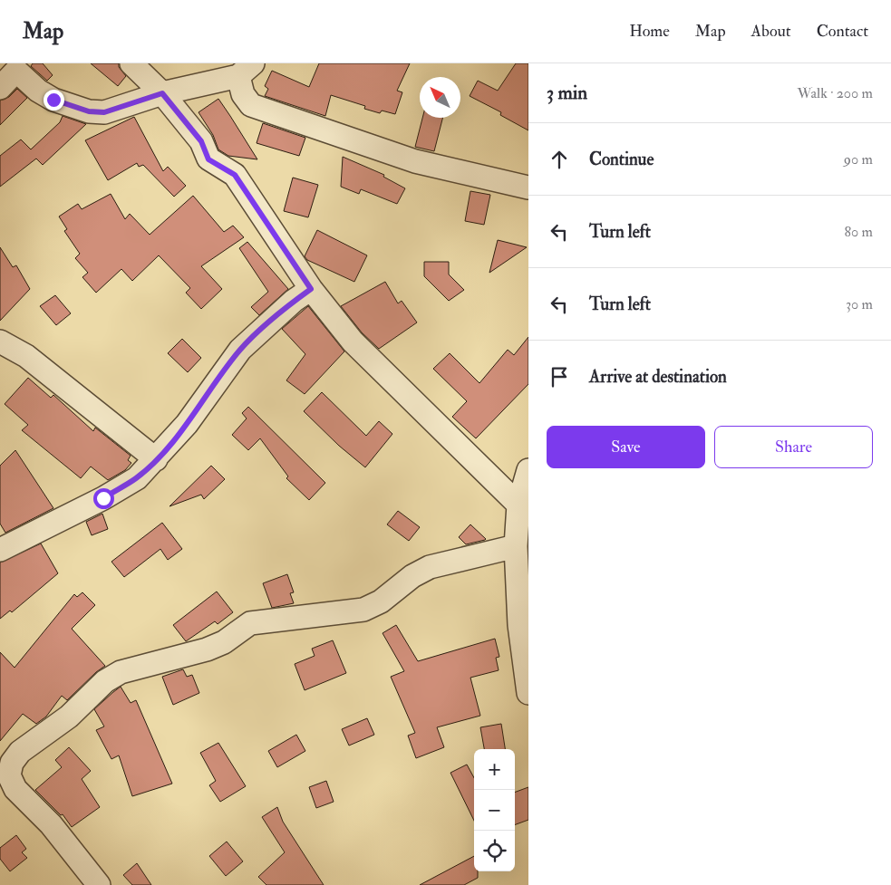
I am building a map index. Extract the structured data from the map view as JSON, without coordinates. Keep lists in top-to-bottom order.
{
  "north": "top left",
  "page": {
    "header": "Map",
    "nav": [
      "Home",
      "Map",
      "About",
      "Contact"
    ],
    "heading": ["3 min", "Walk · 200 m"],
    "list": [
      ["Continue", "90 m"],
      ["Turn left", "80 m"],
      ["Turn left", "30 m"],
      "Arrive at destination"
    ],
    "buttons": ["Save", "Share"],
    "map_buttons": ["+", "−"]
  }
}
